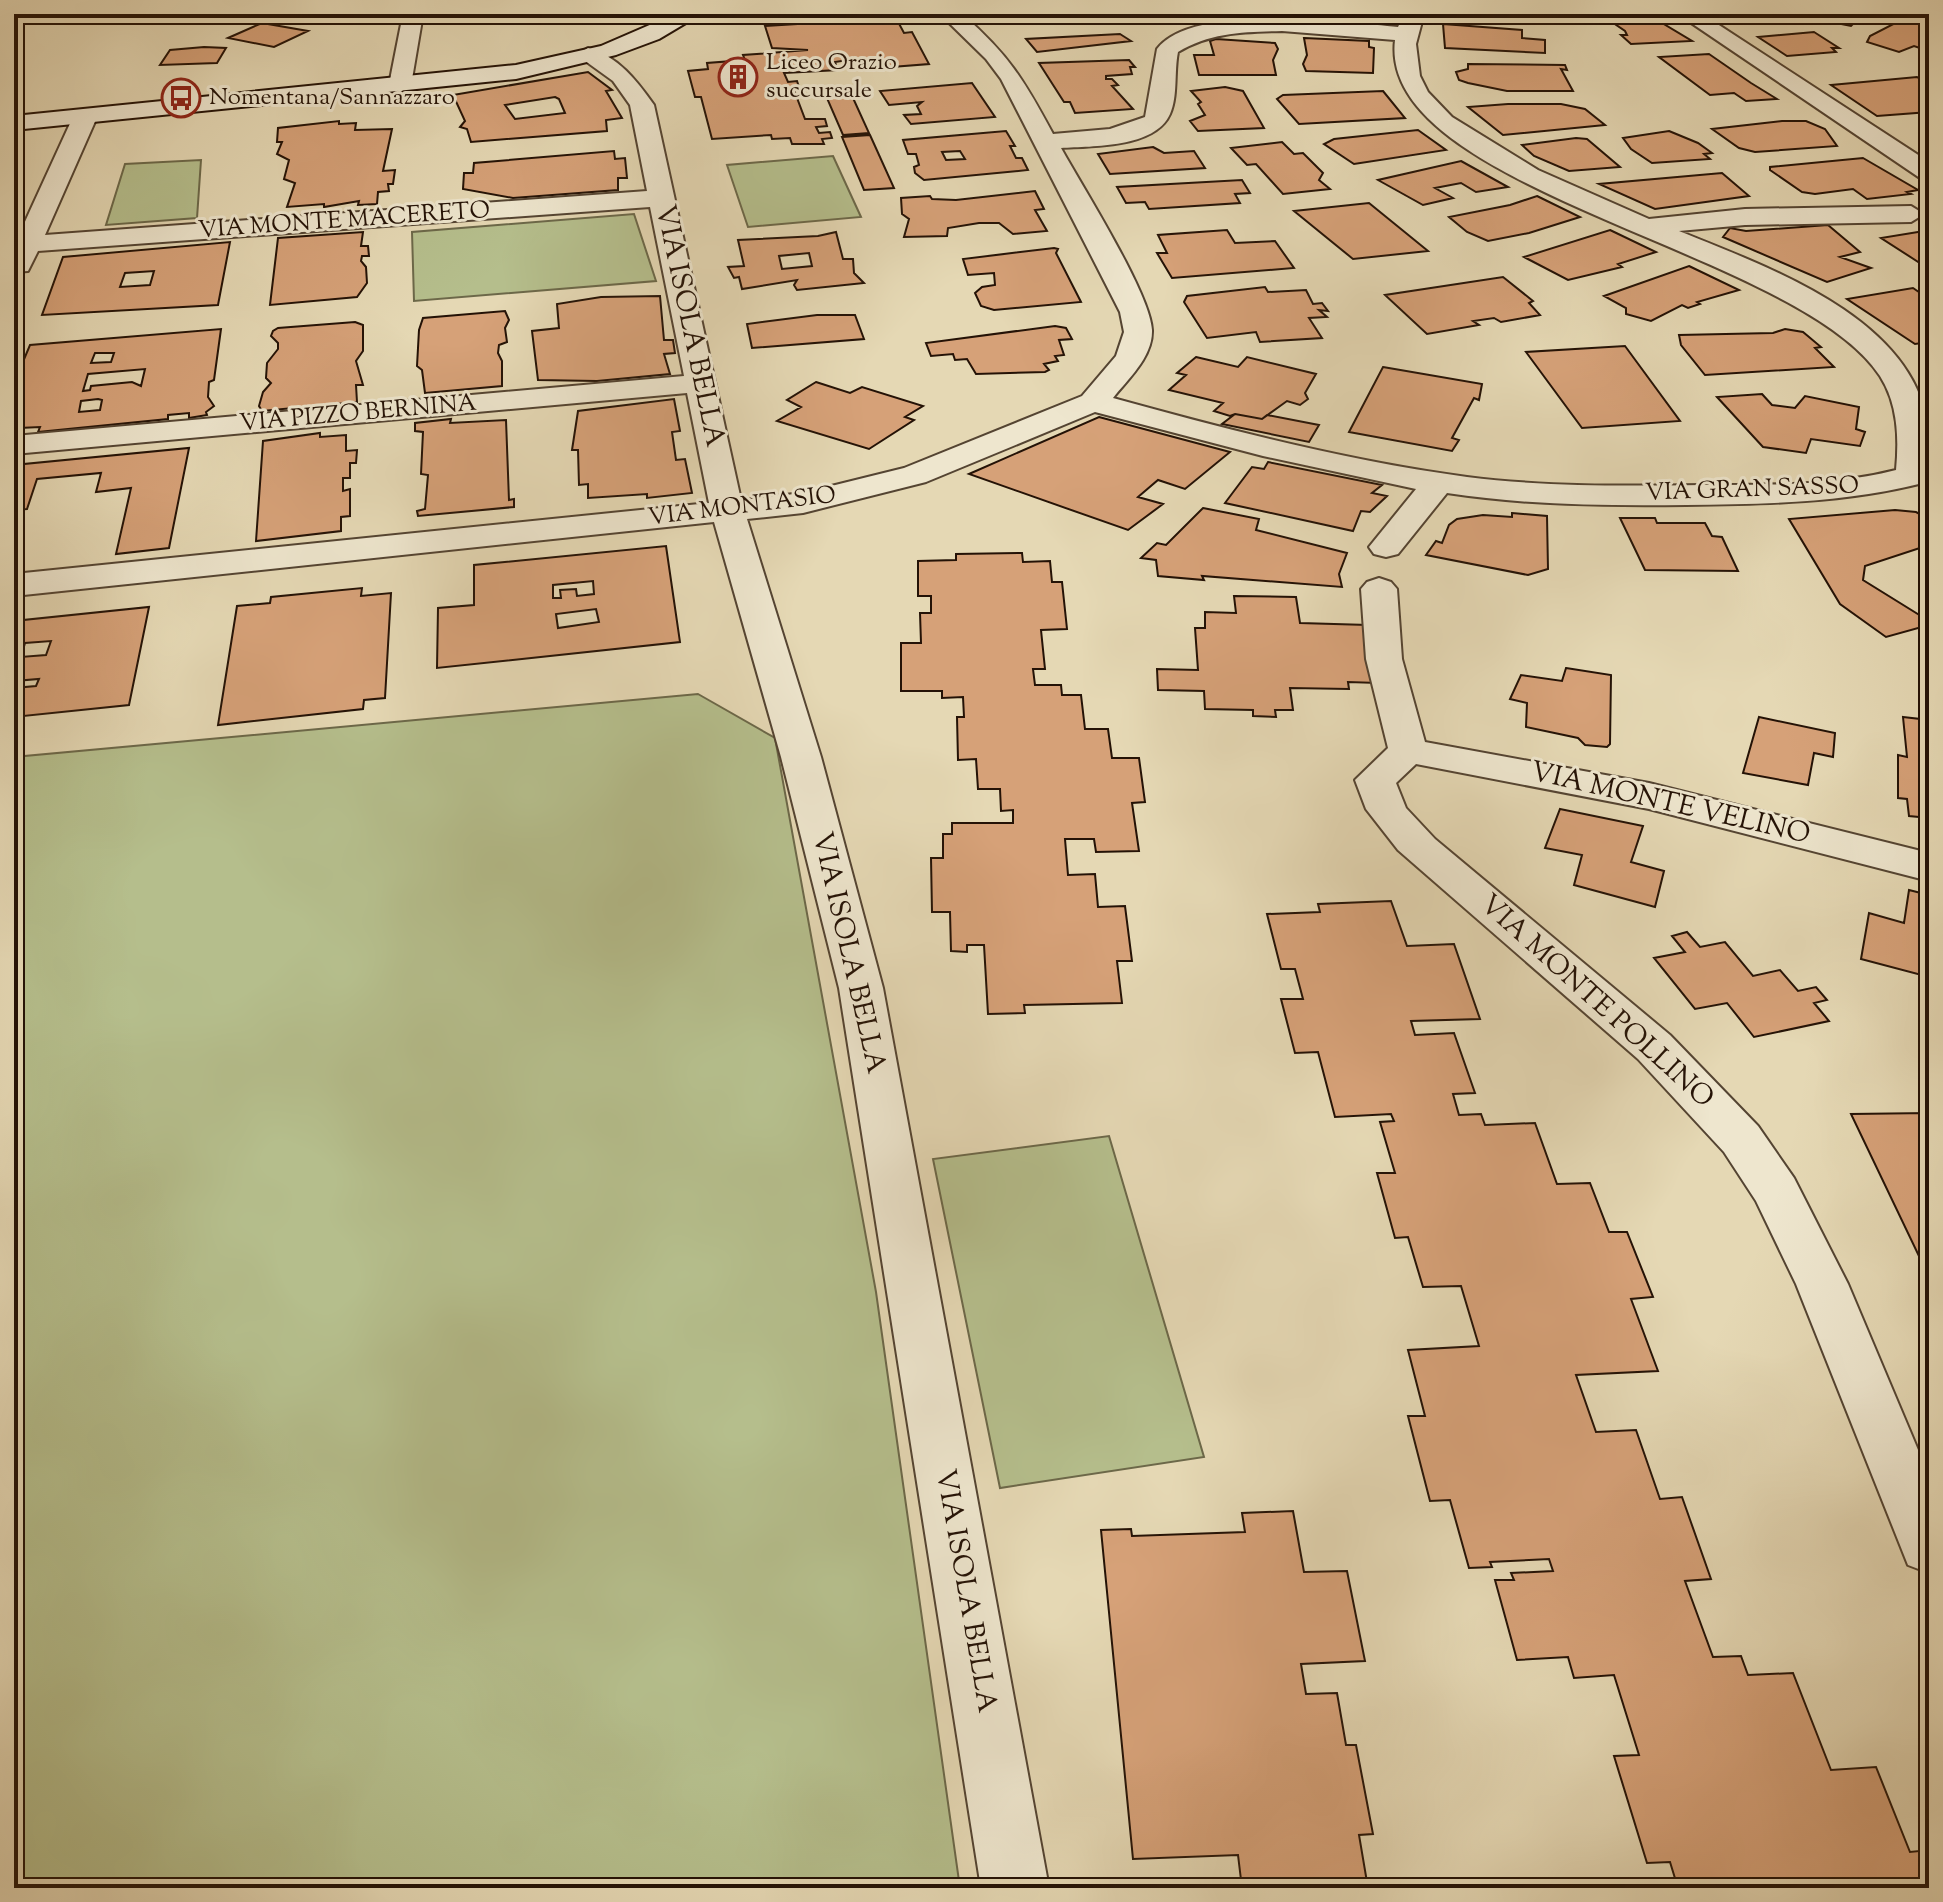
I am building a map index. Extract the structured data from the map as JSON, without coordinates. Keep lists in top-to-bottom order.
{
  "streets": {
    "street": [
      "VIA MONTE MACERETO",
      "VIA ISOLA BELLA",
      "VIA PIZZO BERNINA",
      "VIA GRAN SASSO",
      "VIA MONTASIO",
      "VIA MONTE VELINO",
      "VIA MONTE POLLINO"
    ]
  },
  "crossings": [
    ["VIA MONTE MACERETO", "VIA ISOLA BELLA"],
    ["VIA ISOLA BELLA", "VIA PIZZO BERNINA"],
    ["VIA ISOLA BELLA", "VIA MONTASIO"],
    ["VIA GRAN SASSO", "VIA MONTASIO"],
    ["VIA MONTE VELINO", "VIA MONTE POLLINO"]
  ],
  "places": {
    "building": ["Liceo Orazio succursale"],
    "bus stop": ["Nomentana/Sannazzaro"]
  }
}
